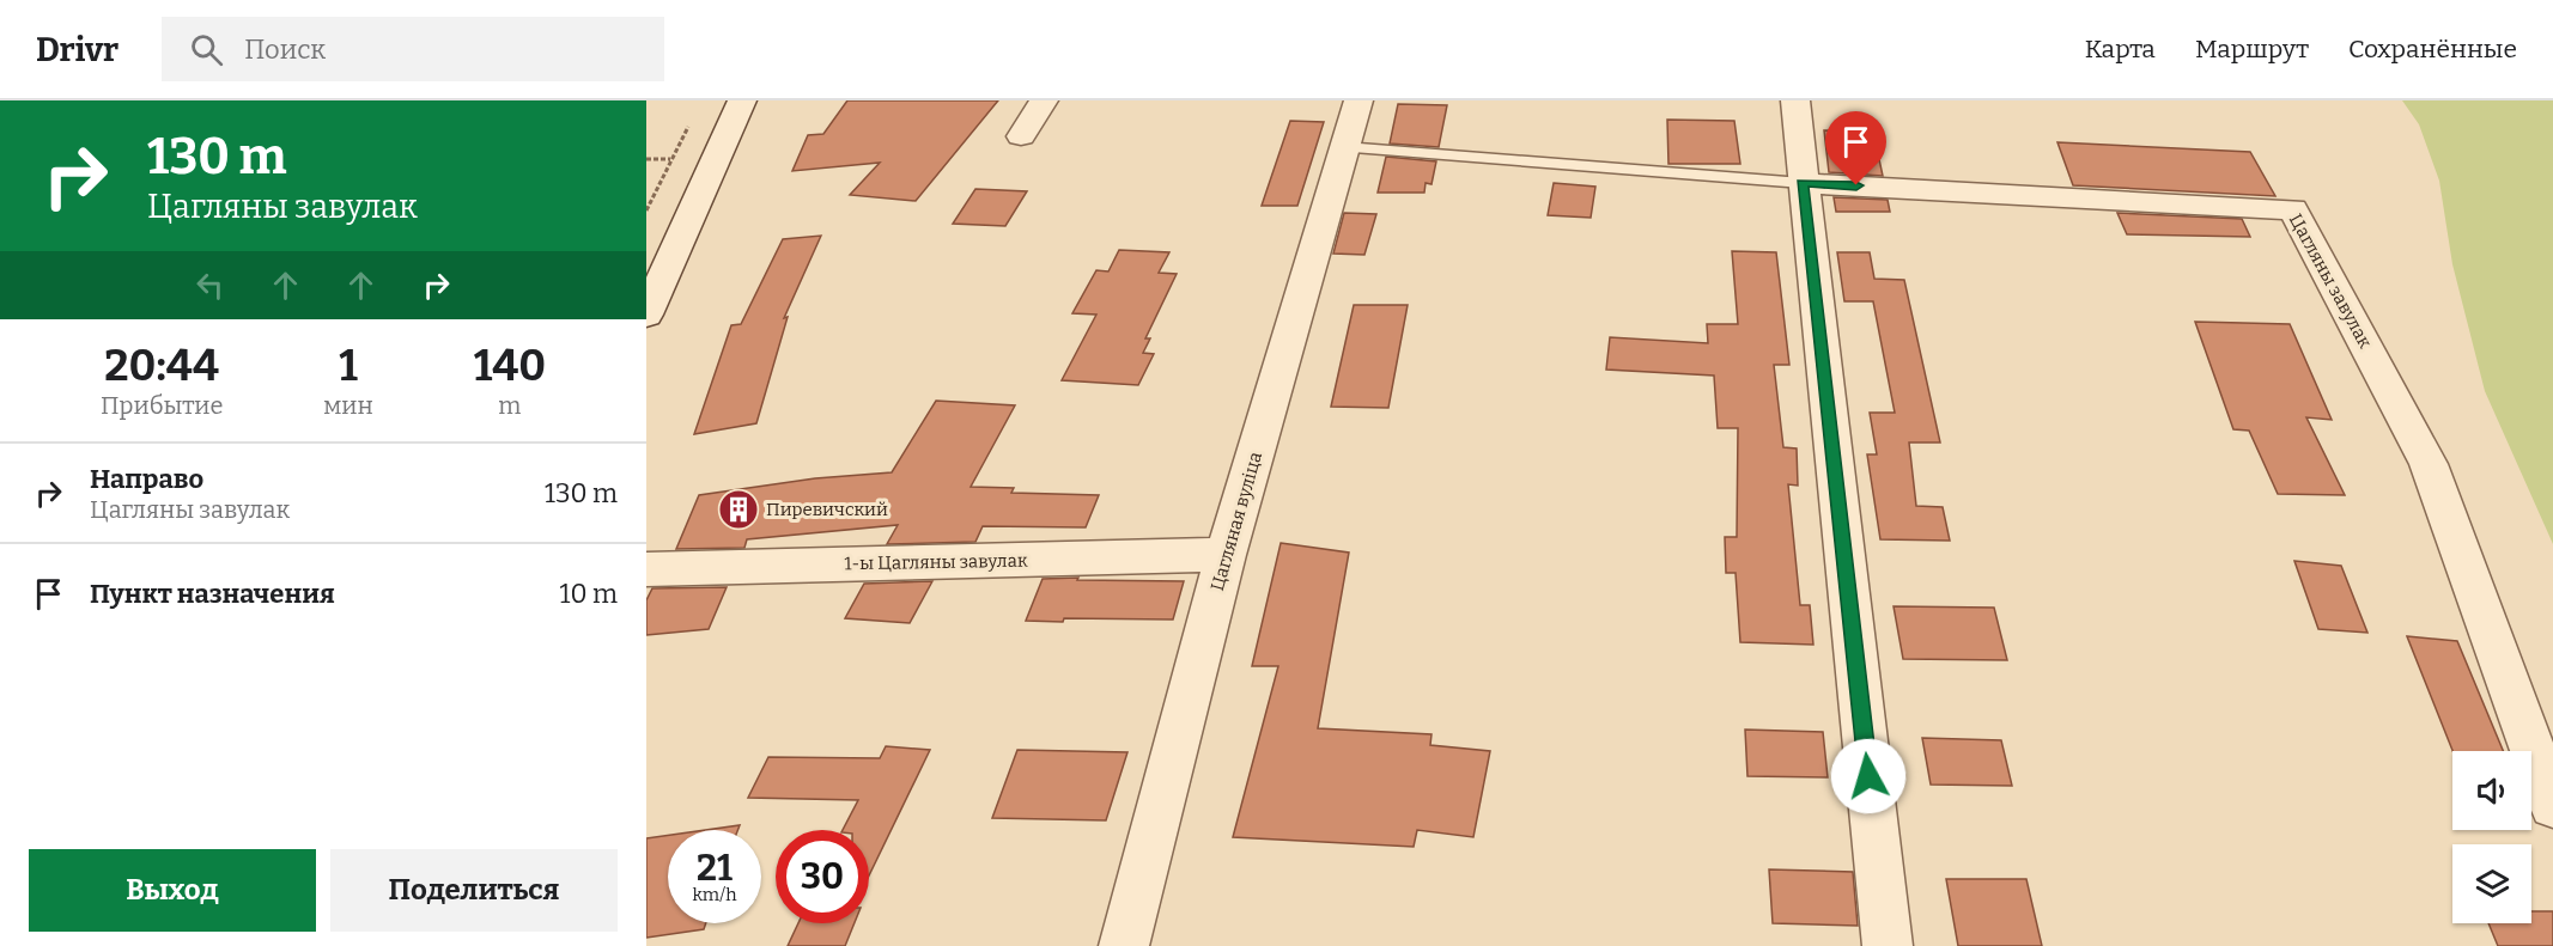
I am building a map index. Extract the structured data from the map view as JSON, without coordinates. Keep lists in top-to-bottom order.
{
  "streets": {
    "street": ["Цагляны завулак", "Цагляная вуліца", "1-ы Цагляны завулак"]
  },
  "crossings": [
    ["Цагляная вуліца", "1-ы Цагляны завулак"]
  ],
  "places": {
    "building": ["Пиревичский"]
  },
  "page": {
    "header": "Drivr",
    "search": "Поиск",
    "nav": ["Карта", "Маршрут", "Сохранённые"],
    "turn": ["130 m", "Цагляны завулак"],
    "eta": [
      "20:44",
      "Прибытие",
      "1",
      "мин",
      "140",
      "m"
    ],
    "list": [
      {
        "name": "Направо",
        "note": "Цагляны завулак",
        "value": "130 m"
      },
      {
        "name": "Пункт назначения",
        "value": "10 m"
      }
    ],
    "speed": "21 km/h",
    "limit": "30",
    "buttons": ["Выход", "Поделиться"]
  }
}
